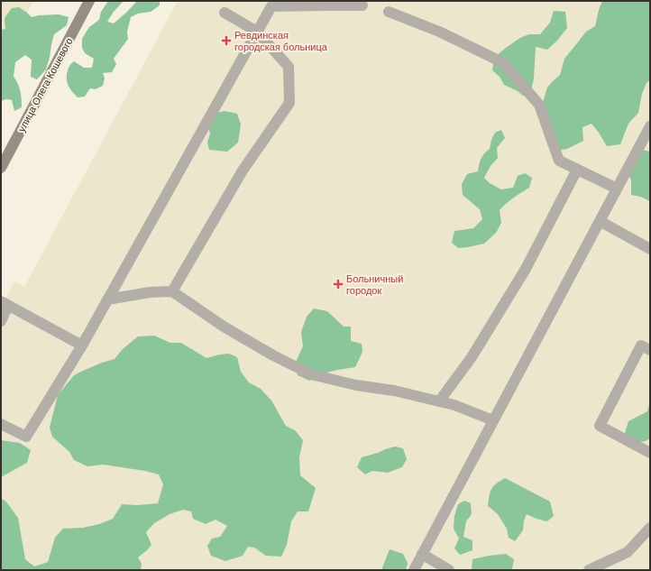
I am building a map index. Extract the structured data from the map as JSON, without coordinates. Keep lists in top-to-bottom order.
{
  "streets": {
    "street": ["улица Олега Кошевого"]
  },
  "places": {
    "health": ["Ревдинская городская больница", "Больничный городок"]
  }
}
